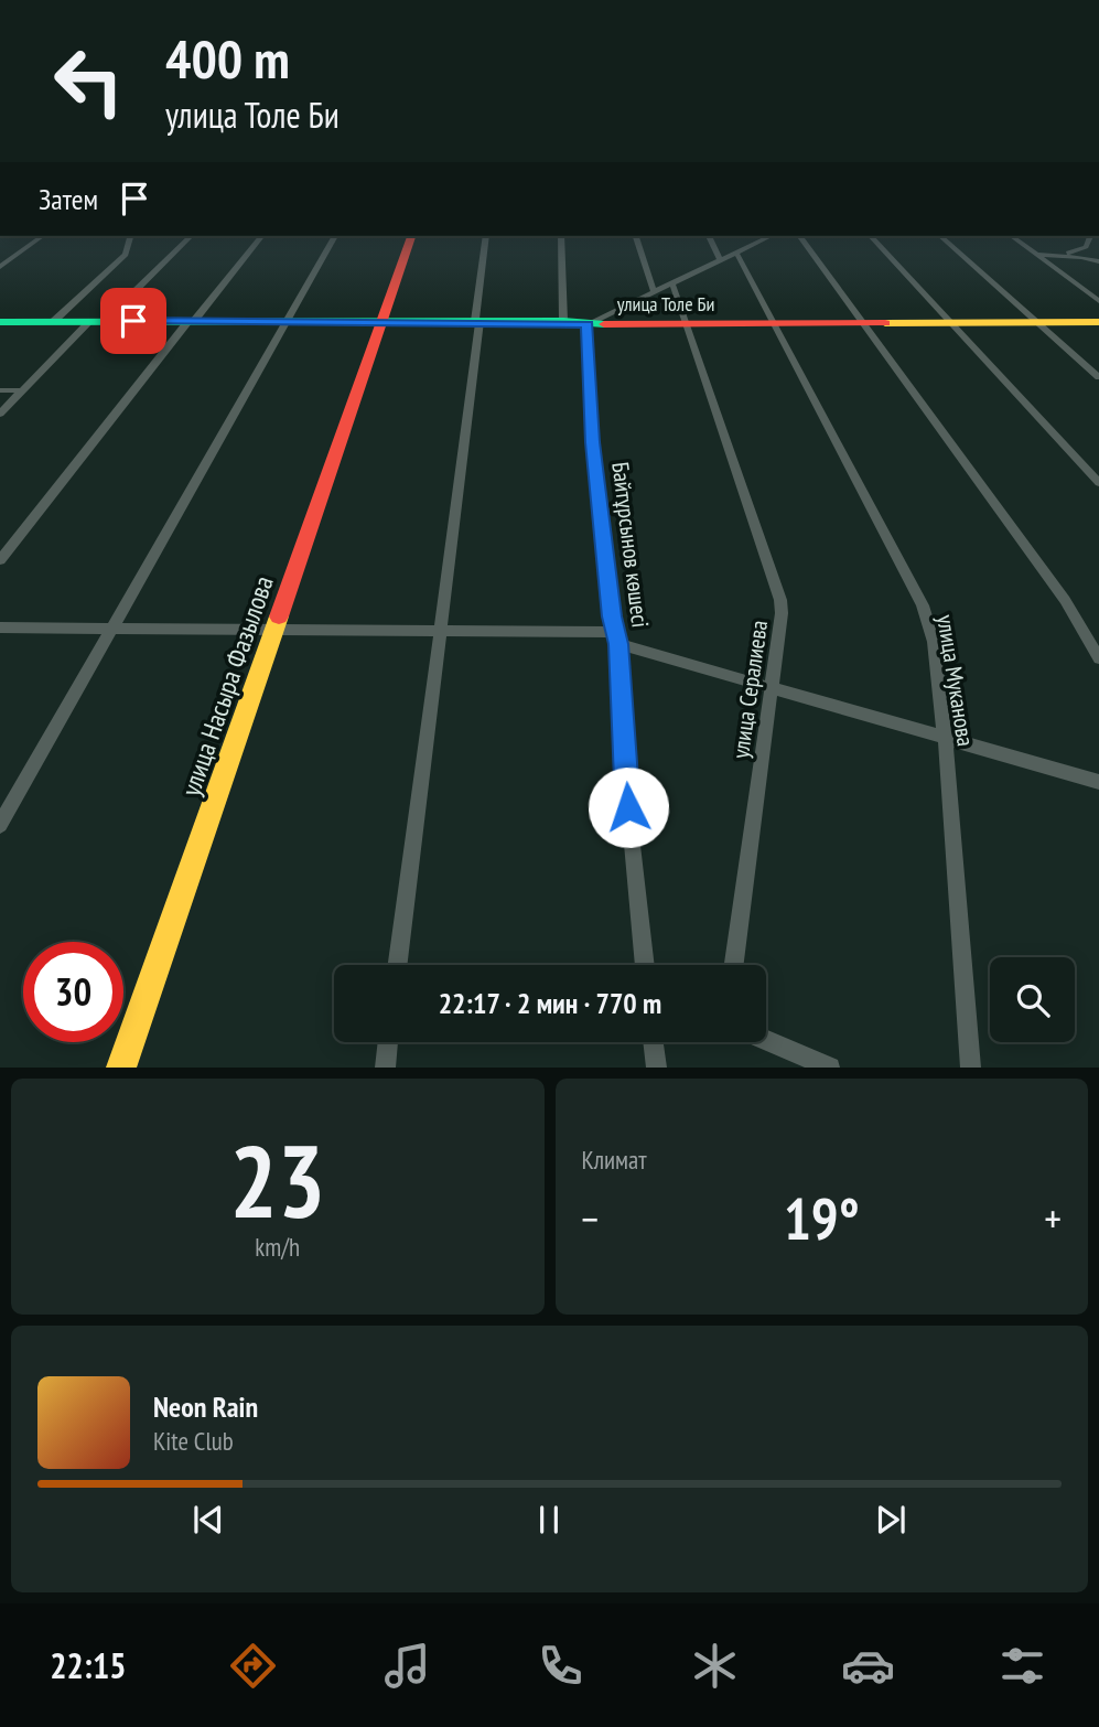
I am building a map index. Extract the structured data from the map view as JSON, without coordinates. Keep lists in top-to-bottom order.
{
  "streets": {
    "street": [
      "улица Толе Би",
      "Байтұрсынов көшесі",
      "улица Муканова",
      "улица Насыра Фазылова",
      "улица Сералиева"
    ]
  },
  "crossings": [
    ["улица Толе Би", "Байтұрсынов көшесі"],
    ["улица Толе Би", "улица Муканова"],
    ["улица Толе Би", "улица Насыра Фазылова"],
    ["улица Толе Би", "улица Сералиева"]
  ],
  "page": {
    "turn": ["400 m", "улица Толе Би"],
    "then": "Затем",
    "limit": "30",
    "trip": "22:17 · 2 мин · 770 m",
    "tile": [
      ["23", "km/h"],
      "Климат"
    ],
    "heat": ["−", "19°", "+"],
    "song": ["Neon Rain", "Kite Club"],
    "tabs": "22:15"
  }
}
